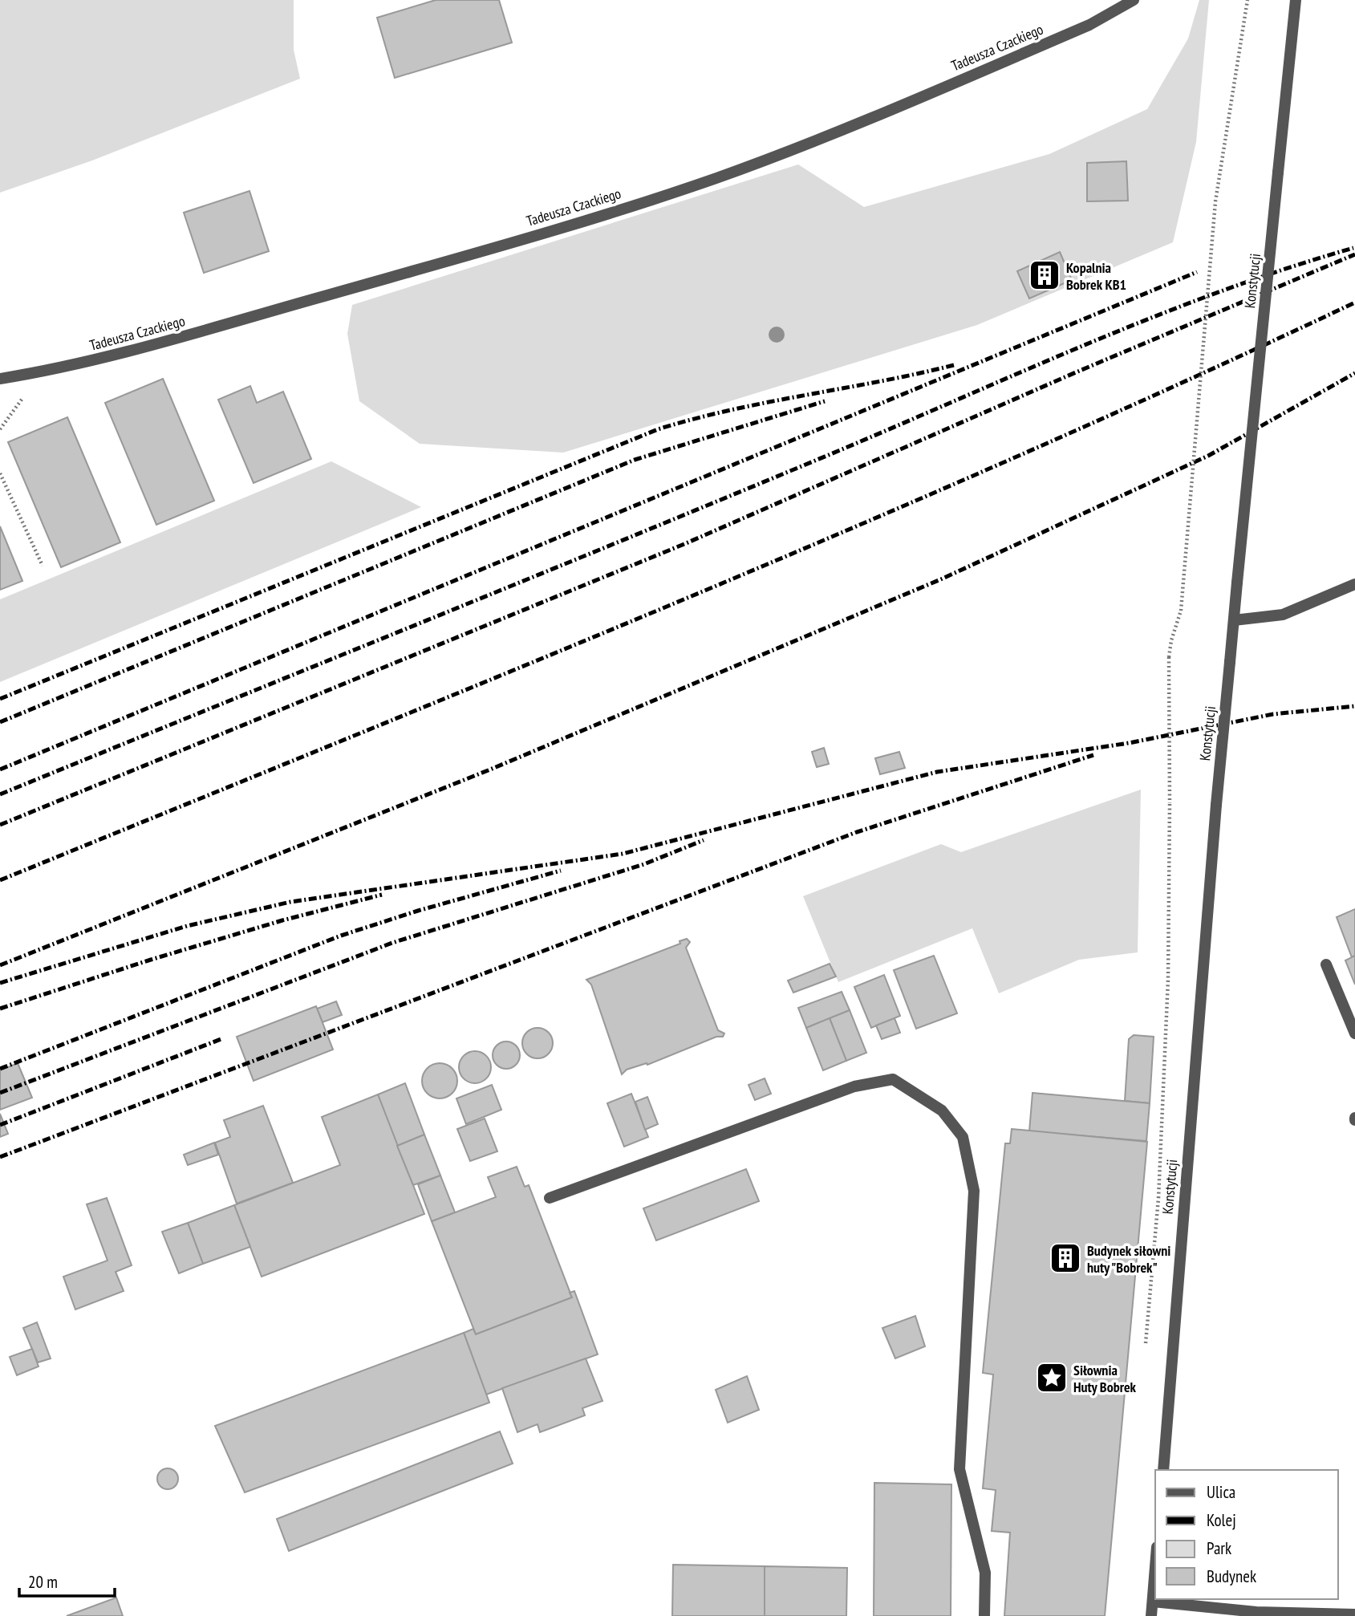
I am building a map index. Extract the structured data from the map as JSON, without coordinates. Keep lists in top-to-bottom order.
{
  "streets": {
    "street": ["Tadeusza Czackiego", "Konstytucji"]
  },
  "places": {
    "building": ["Kopalnia Bobrek KB1", "Budynek siłowni huty \"Bobrek\""],
    "place": ["Siłownia Huty Bobrek"]
  },
  "legend": [
    "Ulica",
    "Kolej",
    "Park",
    "Budynek"
  ],
  "scale_bar": "20 m"
}
